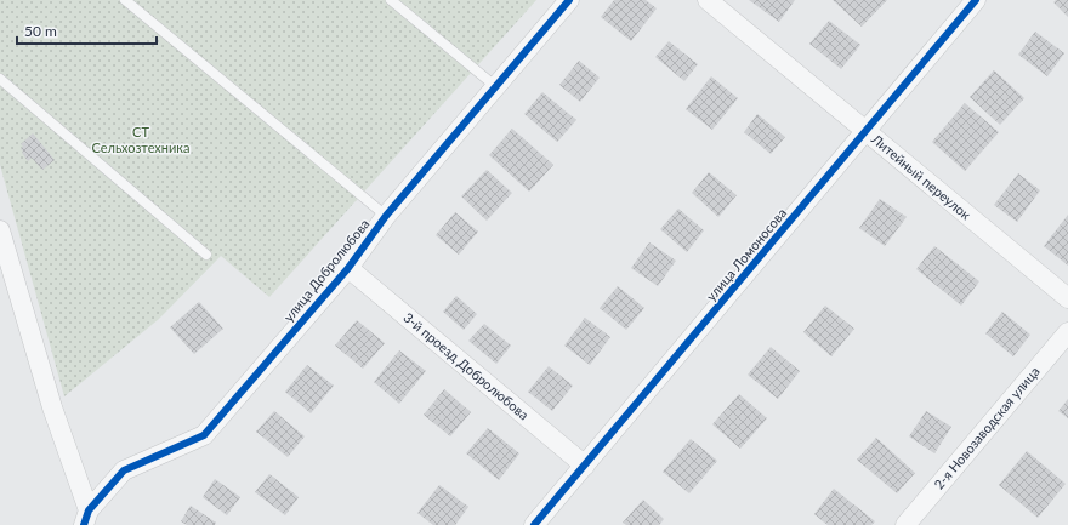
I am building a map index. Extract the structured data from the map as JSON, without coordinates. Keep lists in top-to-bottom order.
{
  "streets": {
    "street": [
      "Литейный переулок",
      "улица Ломоносова",
      "улица Добролюбова",
      "3-й проезд Добролюбова",
      "2-я Новозаводская улица"
    ]
  },
  "crossings": [
    ["Литейный переулок", "улица Ломоносова"],
    ["улица Ломоносова", "3-й проезд Добролюбова"],
    ["улица Добролюбова", "3-й проезд Добролюбова"]
  ],
  "parks": ["СТ Сельхозтехника"],
  "scale_bar": "50 m"
}
